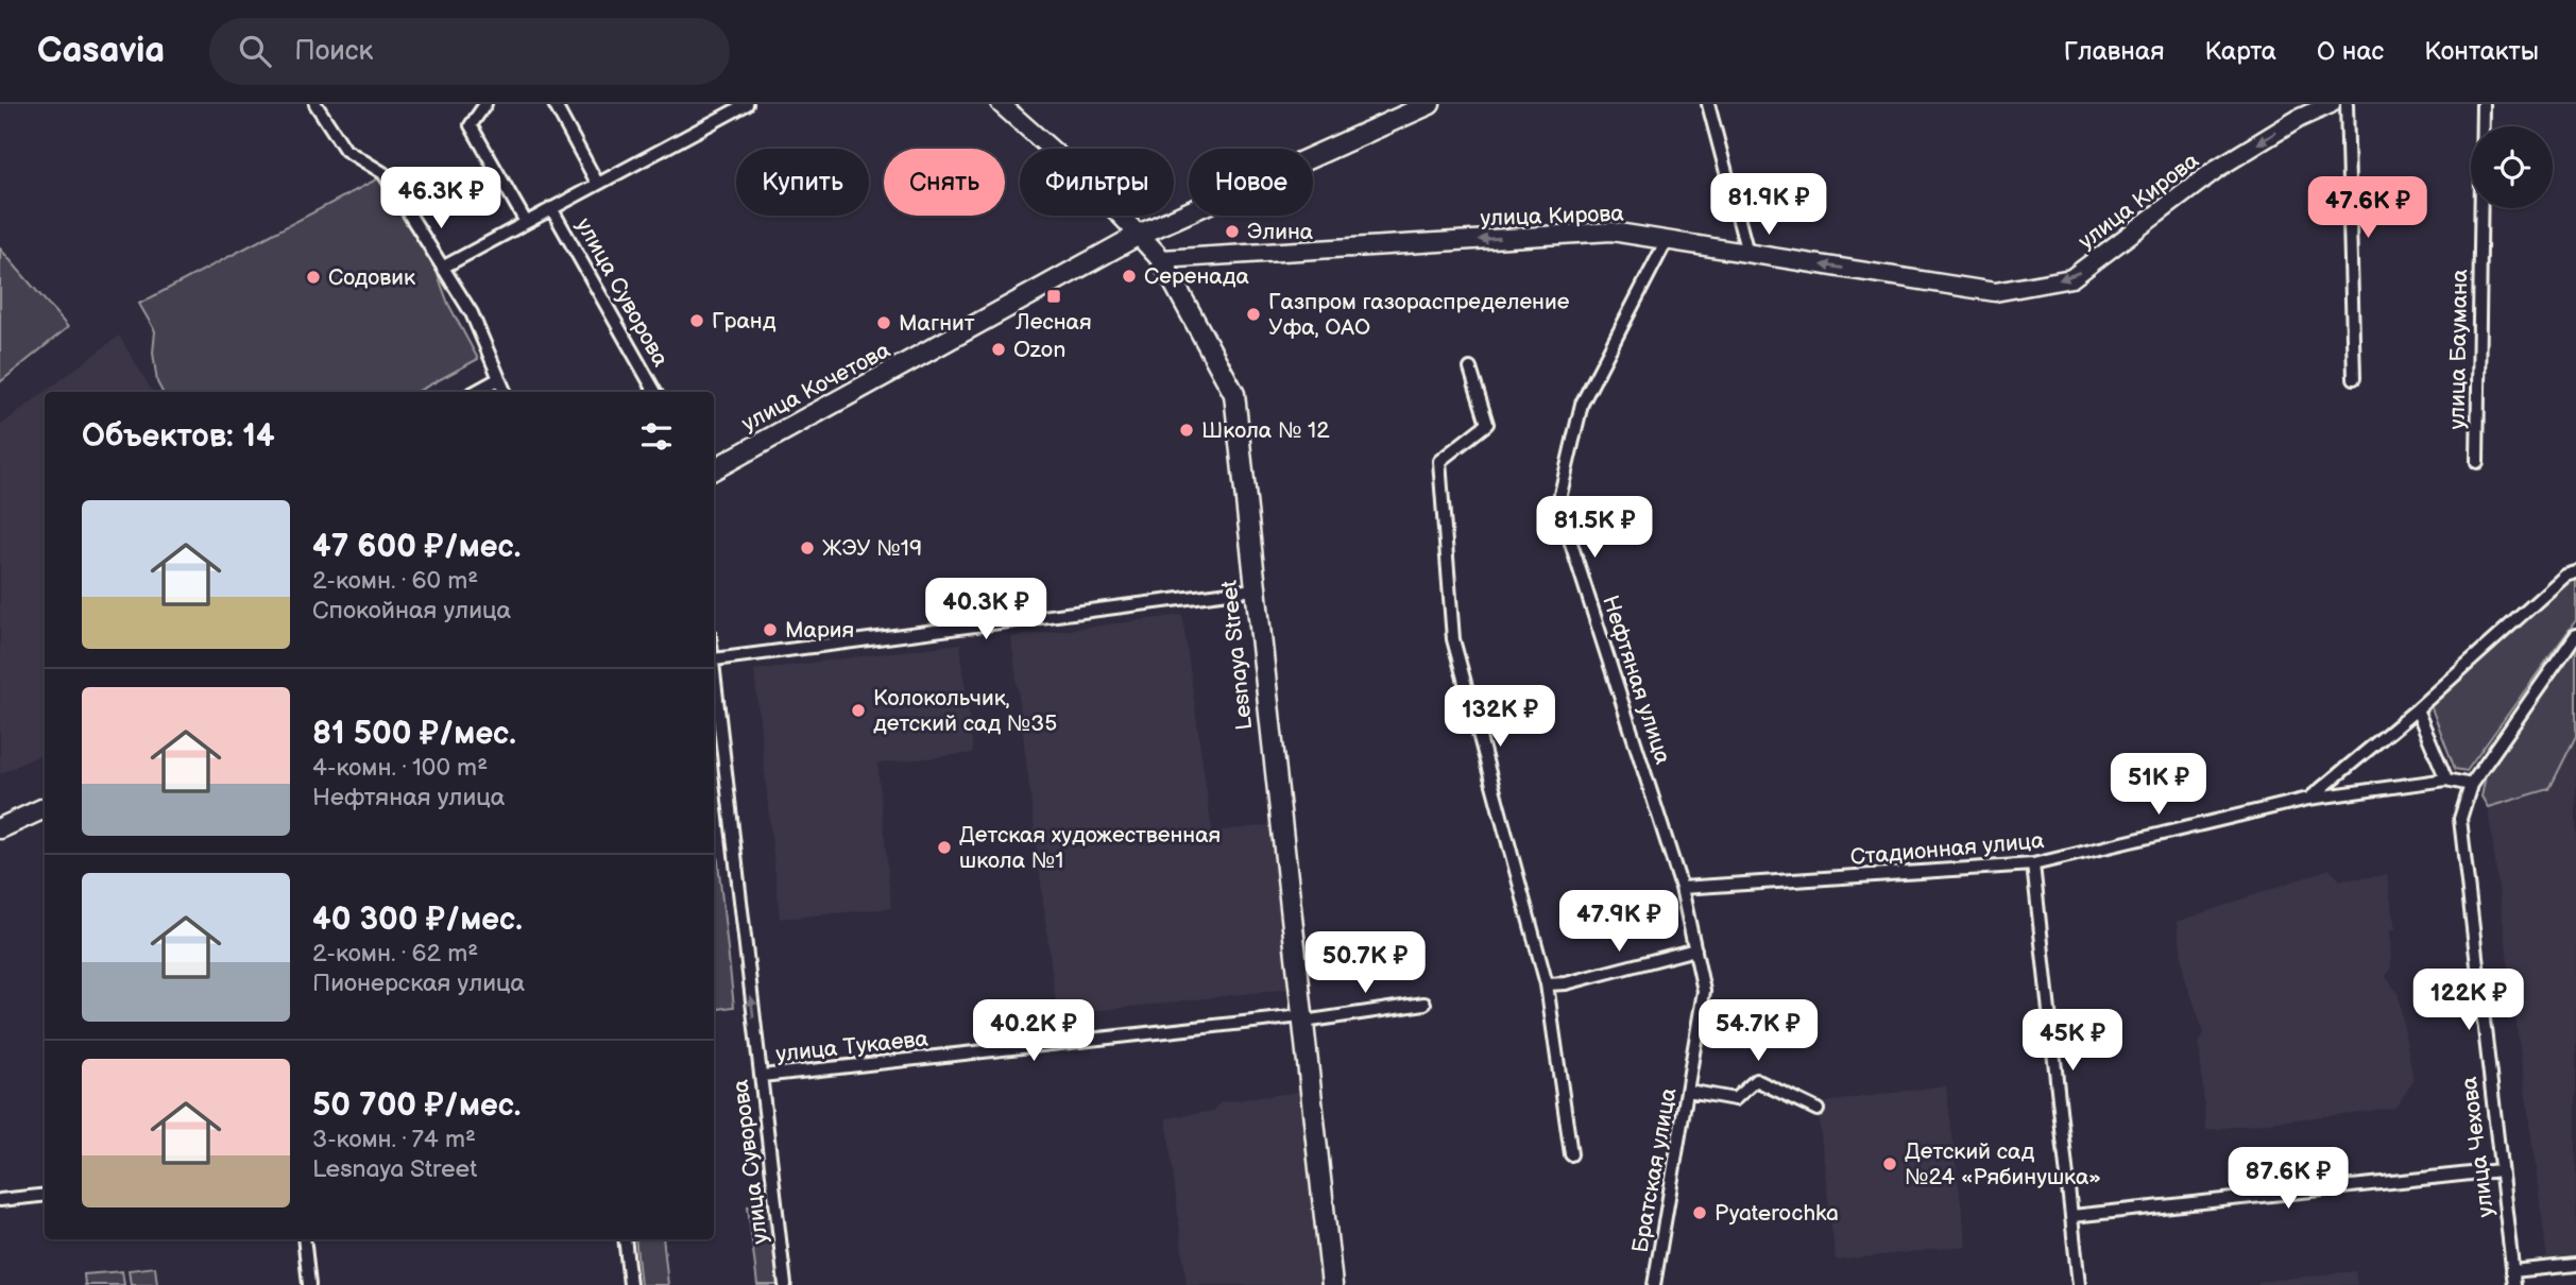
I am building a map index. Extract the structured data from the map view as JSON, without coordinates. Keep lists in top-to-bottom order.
{
  "streets": {
    "main road": ["улица Кочетова", "Lesnaya Street"],
    "street": [
      "улица Кирова",
      "улица Суворова",
      "улица Баумана",
      "Нефтяная улица",
      "Стадионная улица",
      "улица Тукаева",
      "улица Чехова",
      "Братская улица"
    ]
  },
  "crossings": [
    ["улица Кирова", "Lesnaya Street"],
    ["улица Кирова", "Нефтяная улица"],
    ["улица Суворова", "улица Тукаева"],
    ["улица Кочетова", "Lesnaya Street"],
    ["Lesnaya Street", "улица Тукаева"],
    ["Нефтяная улица", "Стадионная улица"],
    ["Нефтяная улица", "Братская улица"],
    ["Стадионная улица", "улица Чехова"],
    ["Стадионная улица", "Братская улица"]
  ],
  "one_way": ["улица Кирова", "улица Суворова"],
  "places": {
    "other": [
      "Элина",
      "Серенада",
      "Содовик",
      "Газпром газораспределение Уфа, ОАО",
      "Гранд",
      "Магнит",
      "Ozon",
      "Школа № 12",
      "ЖЭУ №19",
      "Мария",
      "Колокольчик, детский сад №35",
      "Детская художественная школа №1",
      "Детский сад №24 «Рябинушка»",
      "Pyaterochka"
    ],
    "transit": ["Лесная"]
  },
  "page": {
    "header": "Casavia",
    "search": "Поиск",
    "nav": [
      "Главная",
      "Карта",
      "О нас",
      "Контакты"
    ],
    "chip": [
      "Купить",
      "Снять",
      "Фильтры",
      "Новое"
    ],
    "price": [
      "46.3K ₽",
      "81.9K ₽",
      "47.6K ₽",
      "81.5K ₽",
      "40.3K ₽",
      "132K ₽",
      "51K ₽",
      "47.9K ₽",
      "50.7K ₽",
      "122K ₽",
      "40.2K ₽",
      "54.7K ₽",
      "45K ₽",
      "87.6K ₽"
    ],
    "heading": "Объектов: 14",
    "list": [
      {
        "name": "47 600 ₽/мес.",
        "note": "2-комн. · 60 m² · Спокойная улица"
      },
      {
        "name": "81 500 ₽/мес.",
        "note": "4-комн. · 100 m² · Нефтяная улица"
      },
      {
        "name": "40 300 ₽/мес.",
        "note": "2-комн. · 62 m² · Пионерская улица"
      },
      {
        "name": "50 700 ₽/мес.",
        "note": "3-комн. · 74 m² · Lesnaya Street"
      }
    ]
  }
}
